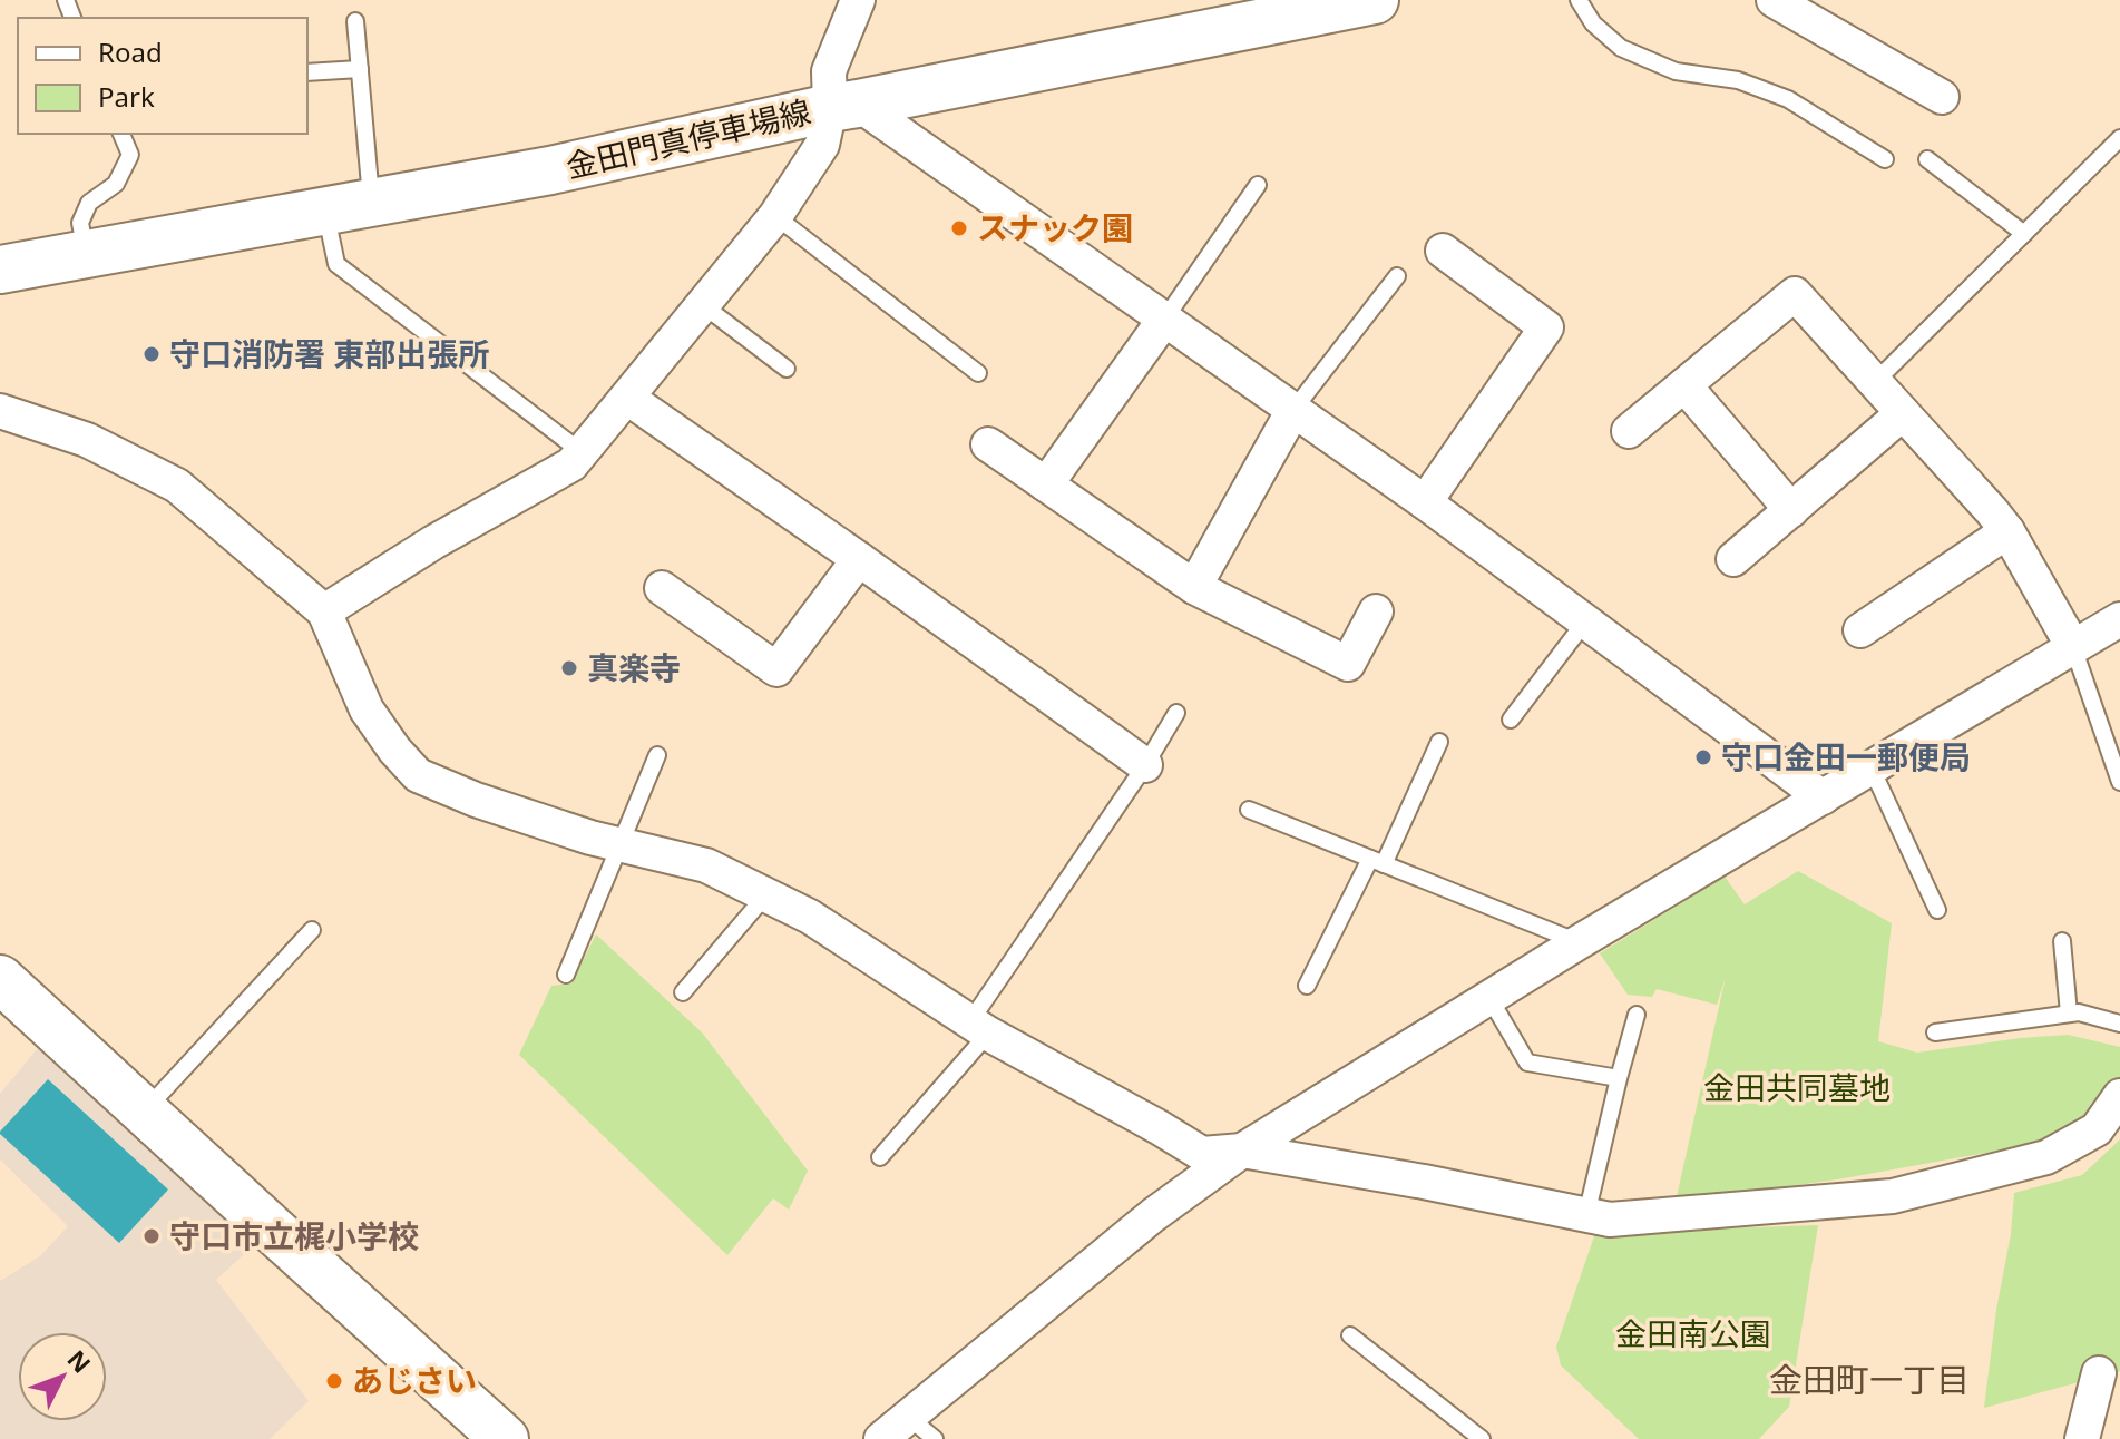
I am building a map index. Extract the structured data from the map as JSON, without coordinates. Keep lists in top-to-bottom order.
{
  "streets": {
    "main road": ["金田門真停車場線"]
  },
  "districts": ["金田町一丁目"],
  "parks": ["金田共同墓地", "金田南公園"],
  "places": [
    "スナック園",
    "守口消防署 東部出張所",
    "真楽寺",
    "守口金田一郵便局",
    "守口市立梶小学校",
    "あじさい"
  ],
  "legend": ["Road", "Park"],
  "north": "top right"
}
